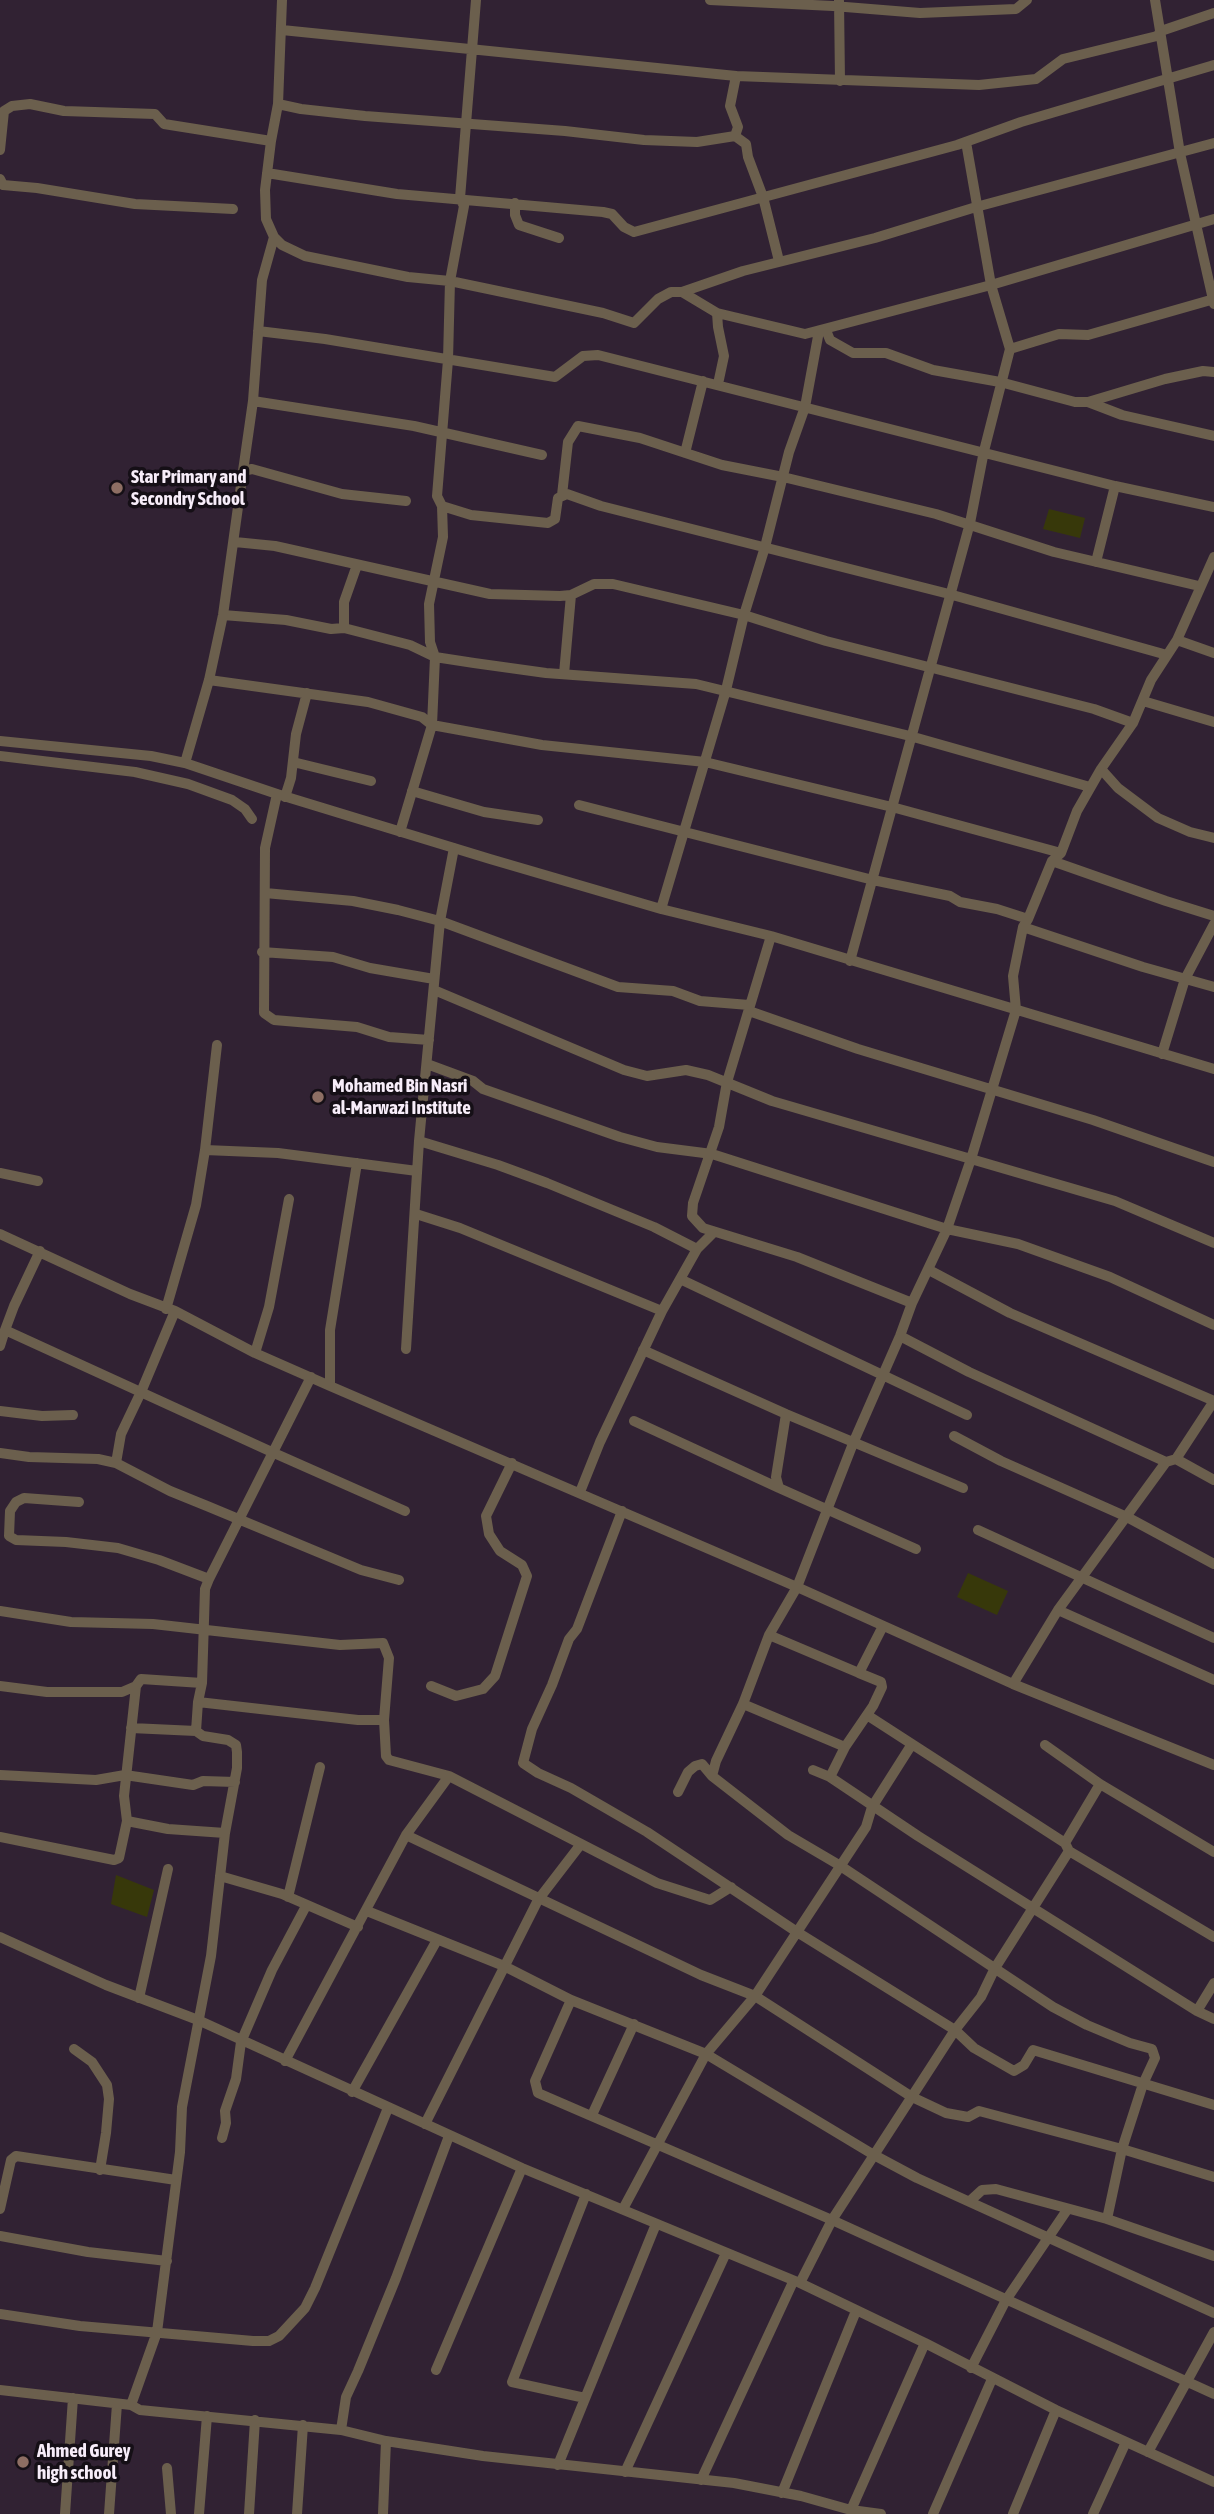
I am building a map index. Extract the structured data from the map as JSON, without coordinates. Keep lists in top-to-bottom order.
{
  "places": ["Star Primary and Secondry School", "Mohamed Bin Nasri al-Marwazi Institute", "Ahmed Gurey high school"]
}
